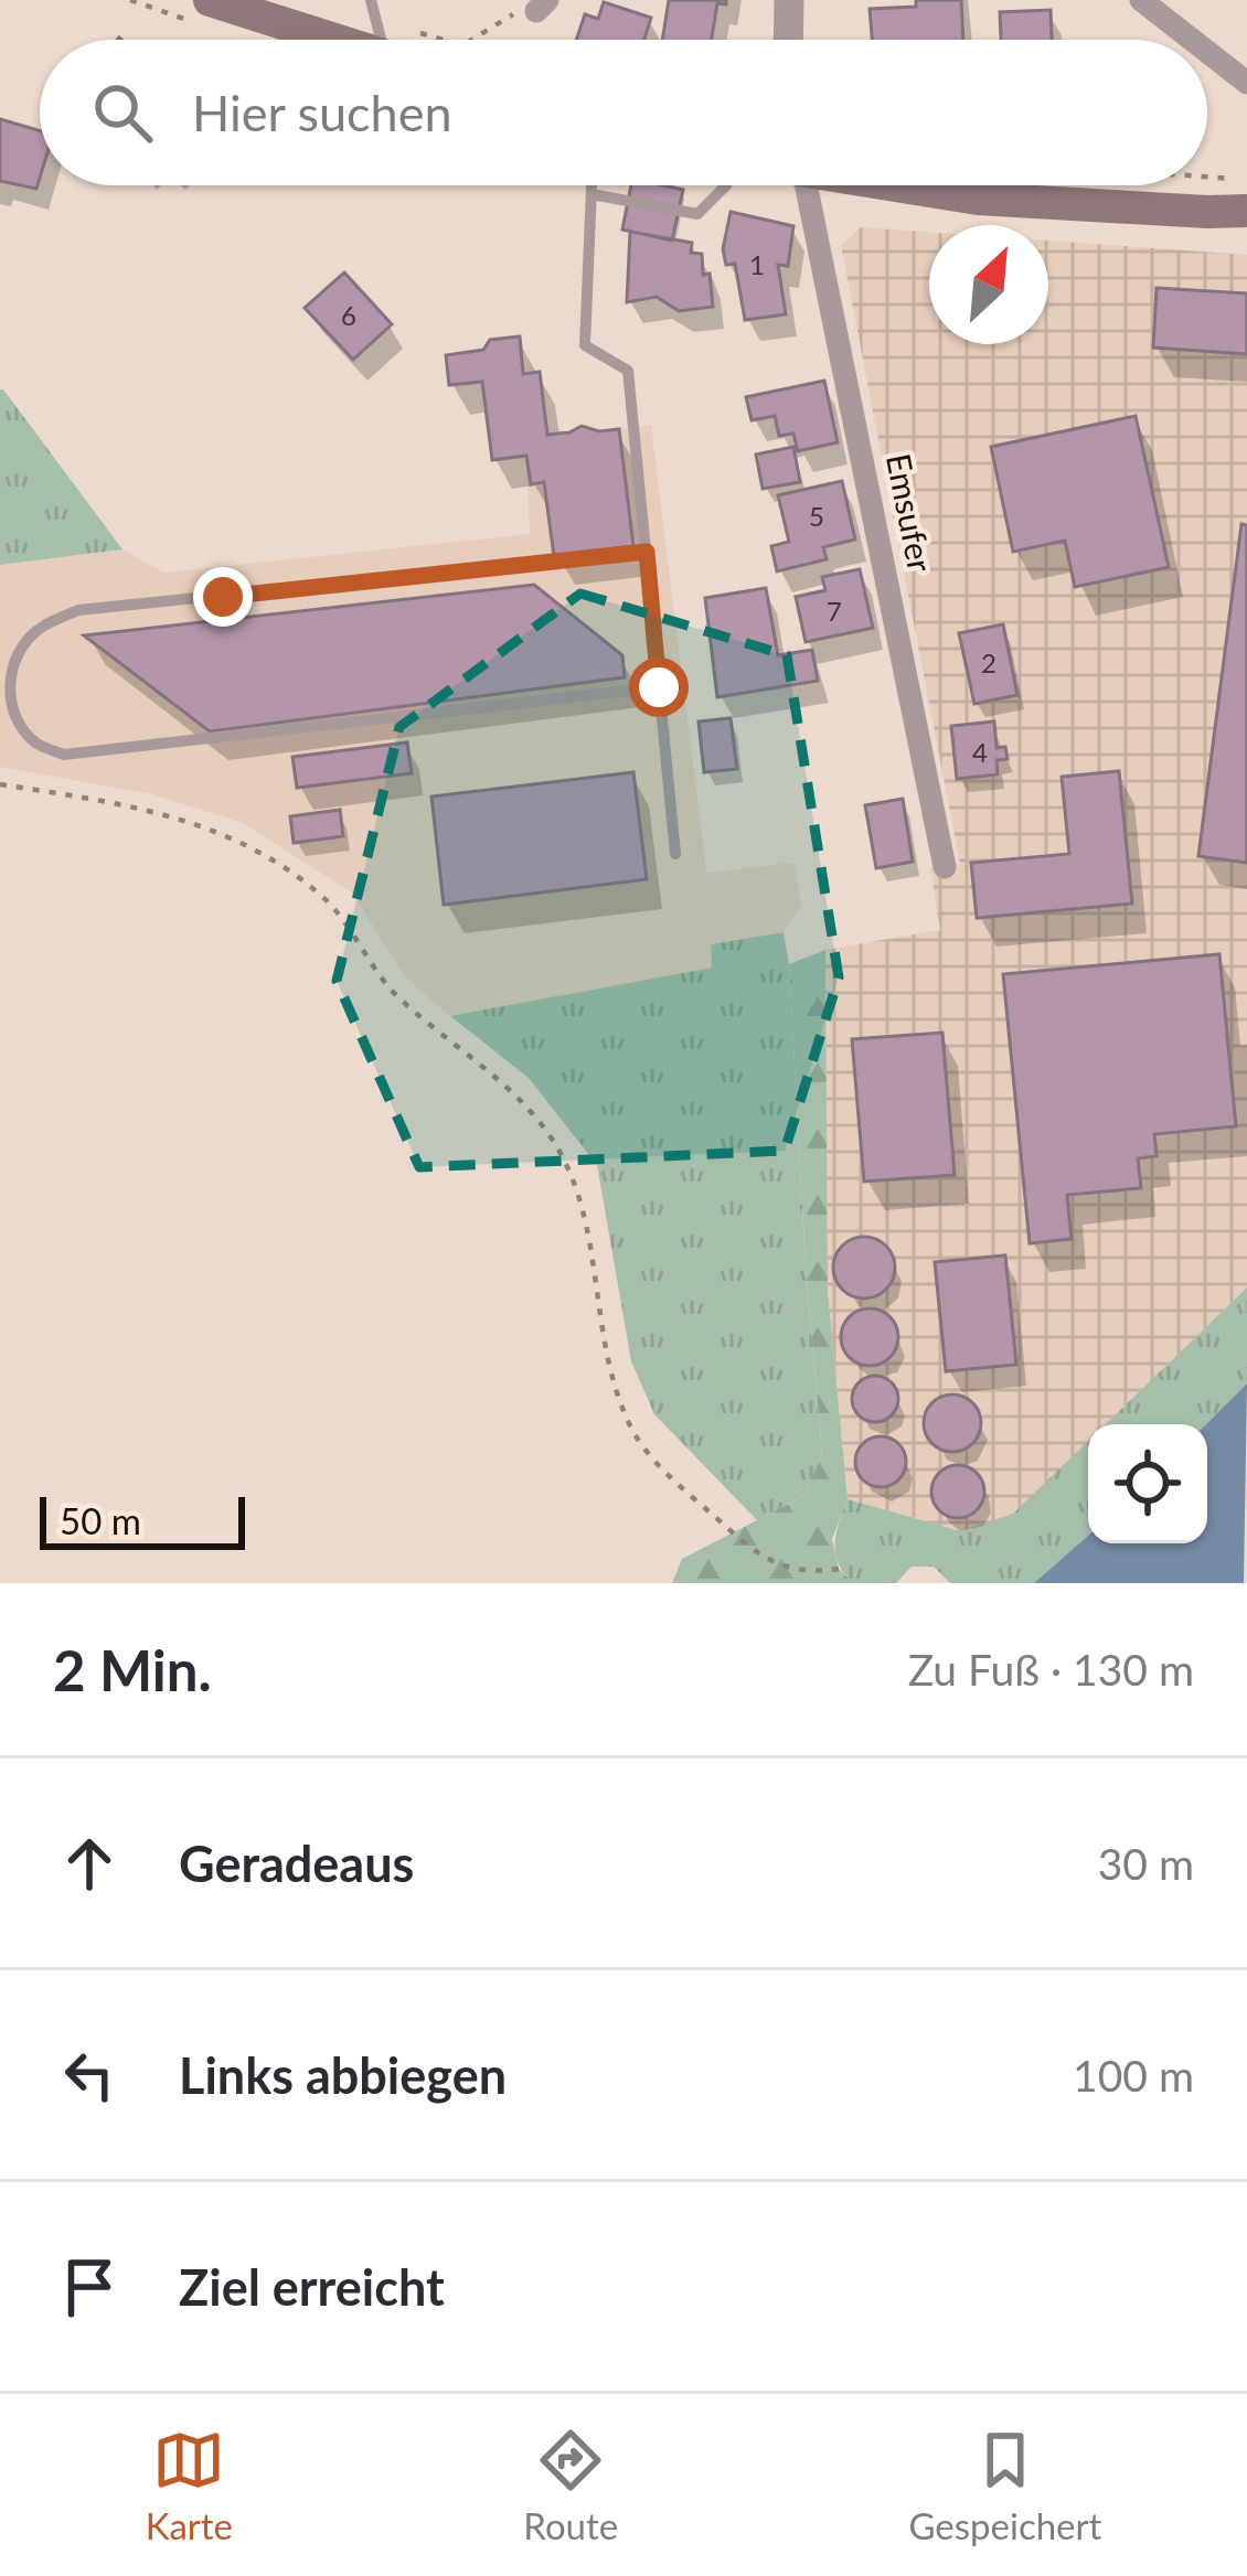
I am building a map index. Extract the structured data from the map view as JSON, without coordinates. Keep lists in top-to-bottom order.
{
  "streets": {
    "street": ["Emsufer"]
  },
  "house_numbers": [
    "1",
    "6",
    "5",
    "7",
    "2",
    "4"
  ],
  "scale_bar": "50 m",
  "north": "top right",
  "page": {
    "search": "Hier suchen",
    "scale": "50 m",
    "heading": ["2 Min.", "Zu Fuß · 130 m"],
    "list": [
      ["Geradeaus", "30 m"],
      ["Links abbiegen", "100 m"],
      "Ziel erreicht"
    ],
    "nav": ["Karte", "Route", "Gespeichert"]
  }
}
